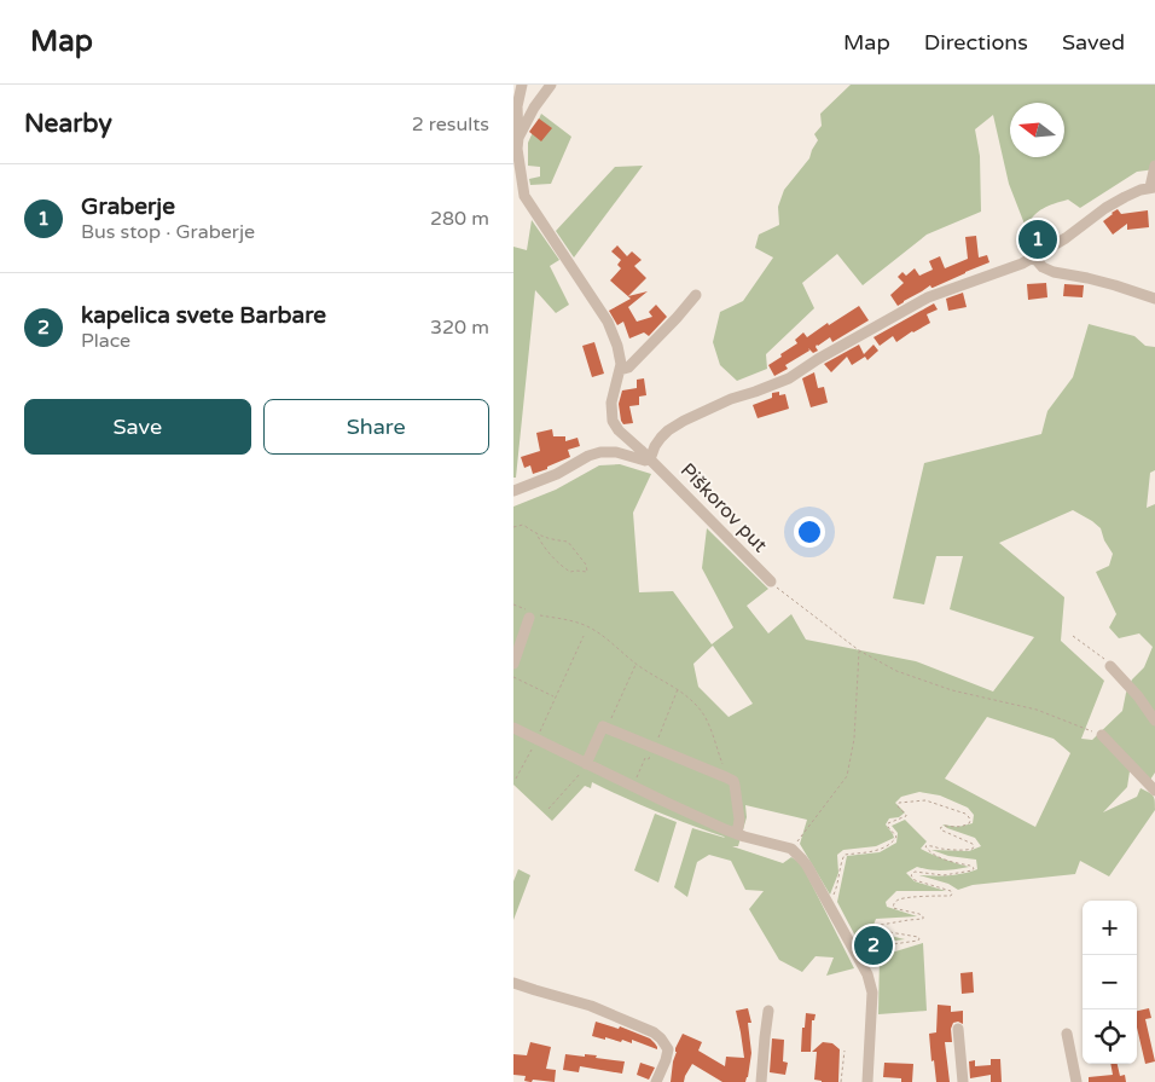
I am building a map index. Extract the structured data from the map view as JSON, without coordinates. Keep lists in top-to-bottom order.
{
  "streets": {
    "street": ["Piškorov put"]
  },
  "north": "left",
  "page": {
    "header": "Map",
    "nav": ["Map", "Directions", "Saved"],
    "heading": ["Nearby", "2 results"],
    "list": [
      {
        "mark": "1",
        "name": "Graberje",
        "note": "Bus stop · Graberje",
        "value": "280 m"
      },
      {
        "mark": "2",
        "name": "kapelica svete Barbare",
        "note": "Place",
        "value": "320 m"
      }
    ],
    "pins": ["1", "2"],
    "buttons": ["Save", "Share"],
    "map_buttons": ["+", "−"]
  }
}
